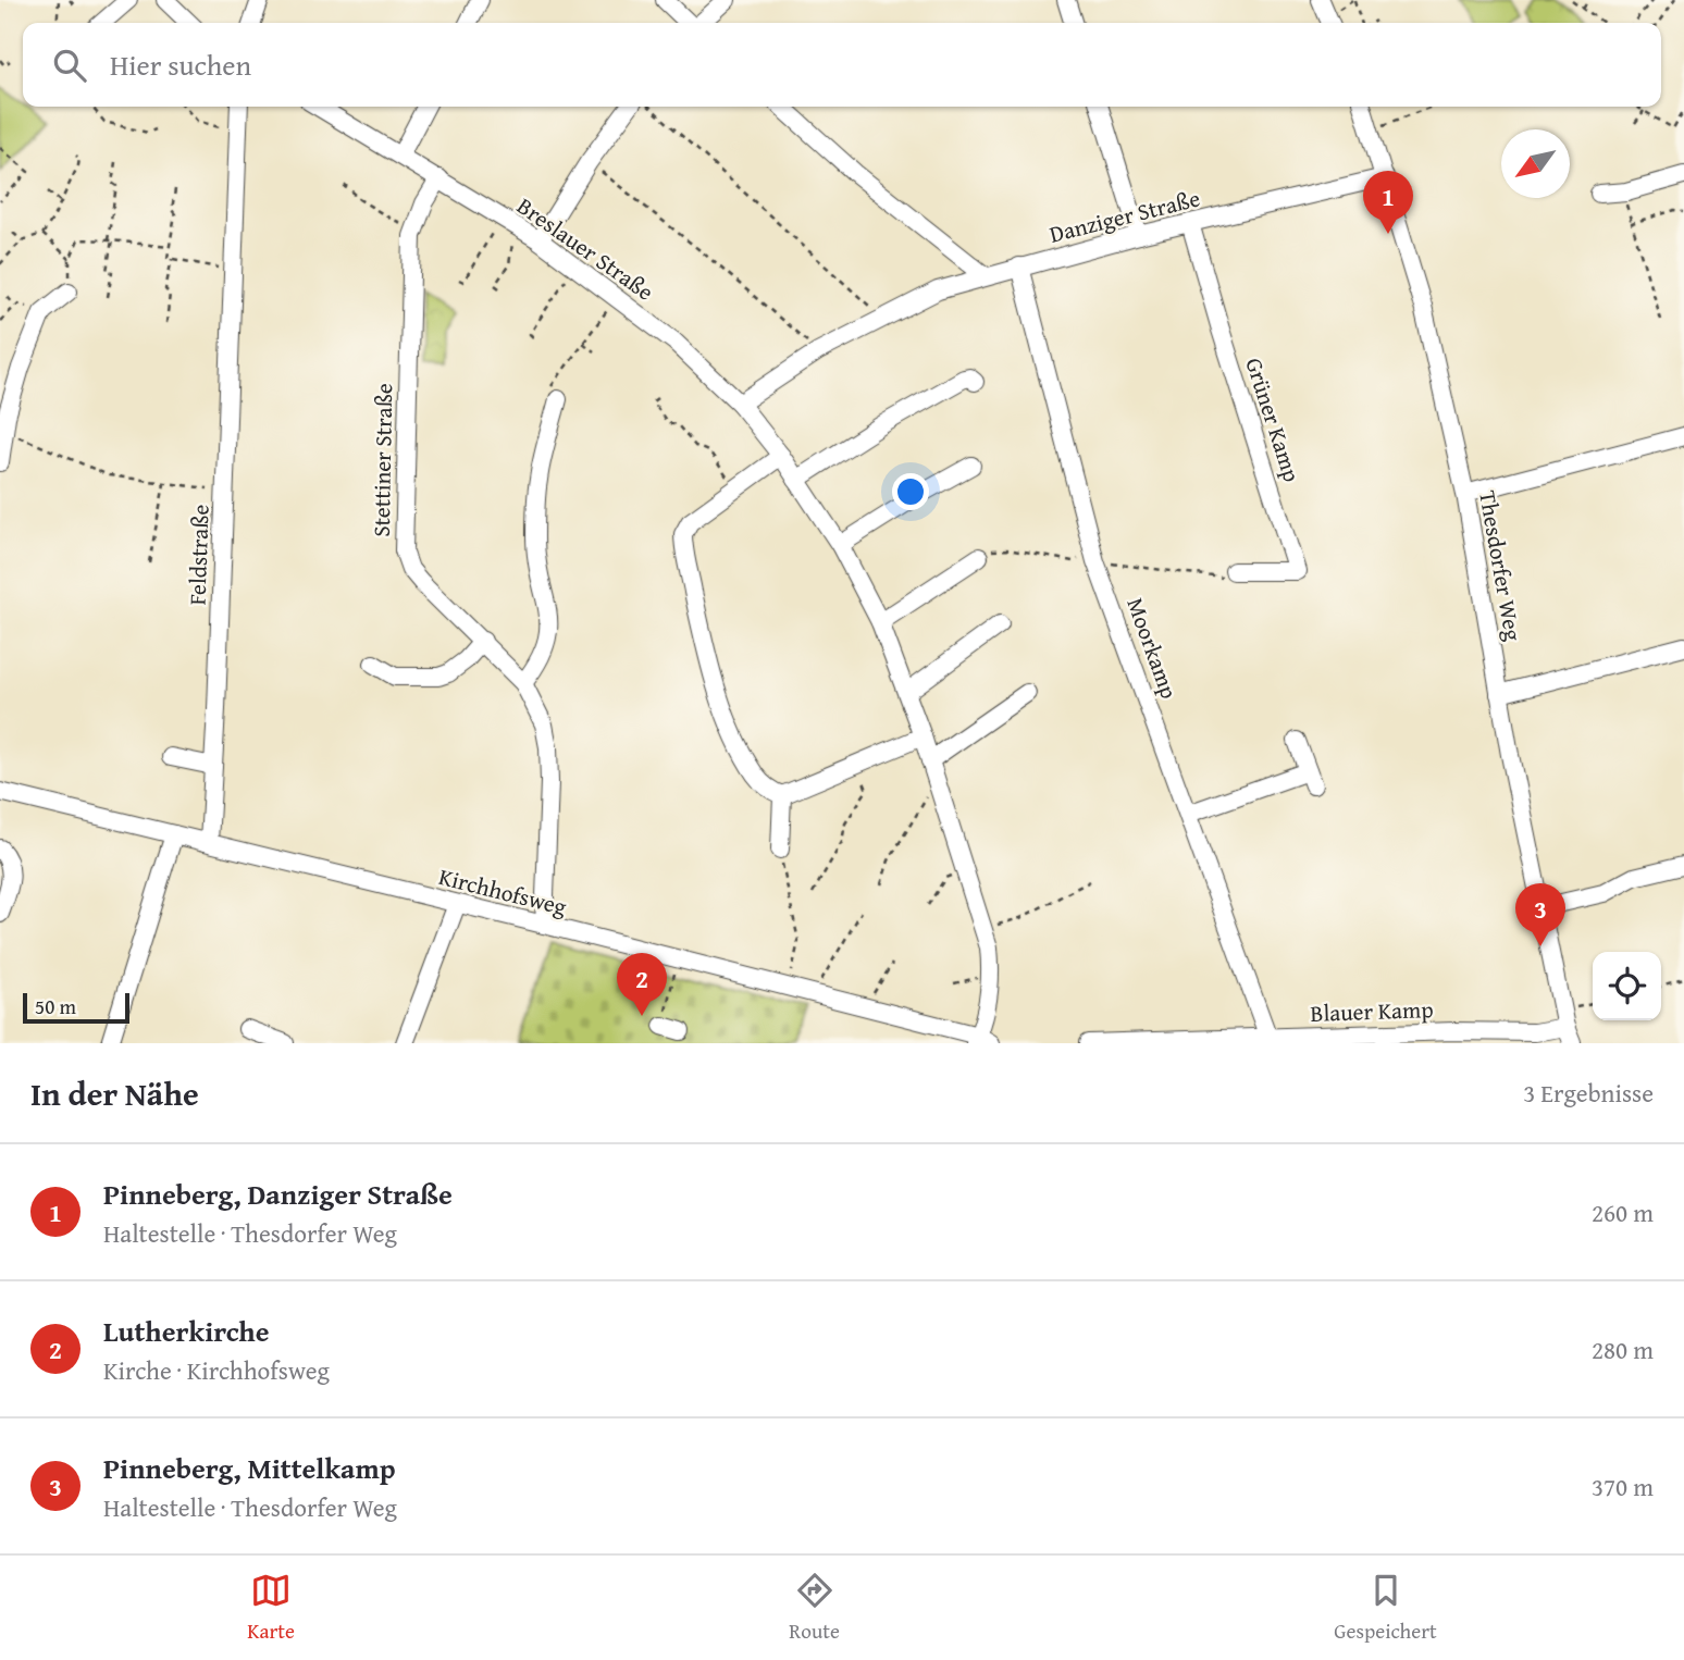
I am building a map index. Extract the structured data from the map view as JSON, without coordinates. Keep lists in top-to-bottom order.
{
  "streets": {
    "street": [
      "Danziger Straße",
      "Breslauer Straße",
      "Grüner Kamp",
      "Stettiner Straße",
      "Feldstraße",
      "Thesdorfer Weg",
      "Moorkamp",
      "Kirchhofsweg",
      "Blauer Kamp"
    ]
  },
  "crossings": [
    ["Danziger Straße", "Breslauer Straße"],
    ["Danziger Straße", "Grüner Kamp"],
    ["Danziger Straße", "Thesdorfer Weg"],
    ["Danziger Straße", "Moorkamp"],
    ["Breslauer Straße", "Stettiner Straße"],
    ["Breslauer Straße", "Kirchhofsweg"],
    ["Stettiner Straße", "Kirchhofsweg"],
    ["Feldstraße", "Kirchhofsweg"],
    ["Thesdorfer Weg", "Blauer Kamp"],
    ["Moorkamp", "Blauer Kamp"]
  ],
  "scale_bar": "50 m",
  "north": "bottom left",
  "page": {
    "search": "Hier suchen",
    "pins": ["1", "3", "2"],
    "scale": "50 m",
    "heading": ["In der Nähe", "3 Ergebnisse"],
    "list": [
      {
        "mark": "1",
        "name": "Pinneberg, Danziger Straße",
        "note": "Haltestelle · Thesdorfer Weg",
        "value": "260 m"
      },
      {
        "mark": "2",
        "name": "Lutherkirche",
        "note": "Kirche · Kirchhofsweg",
        "value": "280 m"
      },
      {
        "mark": "3",
        "name": "Pinneberg, Mittelkamp",
        "note": "Haltestelle · Thesdorfer Weg",
        "value": "370 m"
      }
    ],
    "nav": ["Karte", "Route", "Gespeichert"]
  }
}
